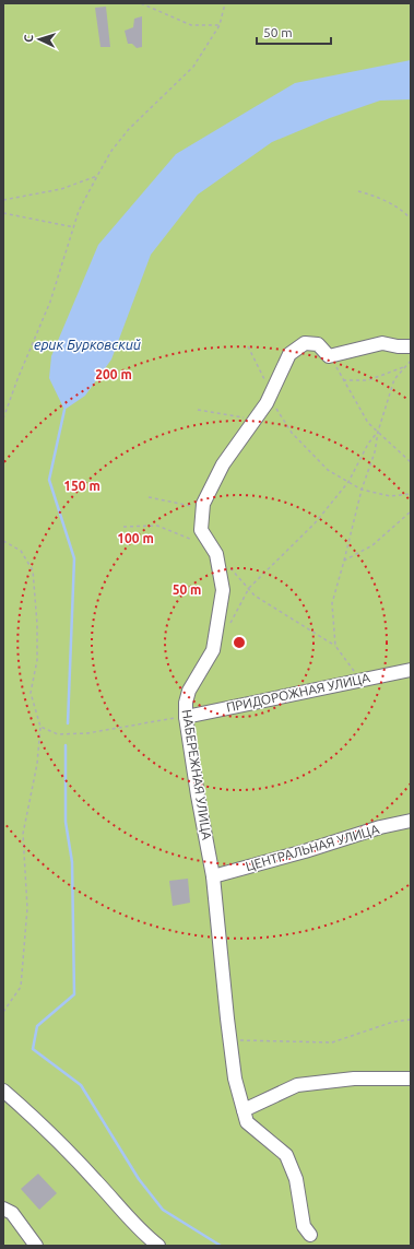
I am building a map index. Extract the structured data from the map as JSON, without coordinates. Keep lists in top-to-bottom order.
{
  "streets": {
    "street": ["ПРИДОРОЖНАЯ УЛИЦА", "НАБЕРЕЖНАЯ УЛИЦА", "ЦЕНТРАЛЬНАЯ УЛИЦА"]
  },
  "crossings": [
    ["ПРИДОРОЖНАЯ УЛИЦА", "НАБЕРЕЖНАЯ УЛИЦА"],
    ["НАБЕРЕЖНАЯ УЛИЦА", "ЦЕНТРАЛЬНАЯ УЛИЦА"]
  ],
  "water": ["ерик Бурковский"],
  "scale_bar": "50 m",
  "north": "left",
  "rings": [
    "200 m",
    "150 m",
    "100 m",
    "50 m"
  ]
}
